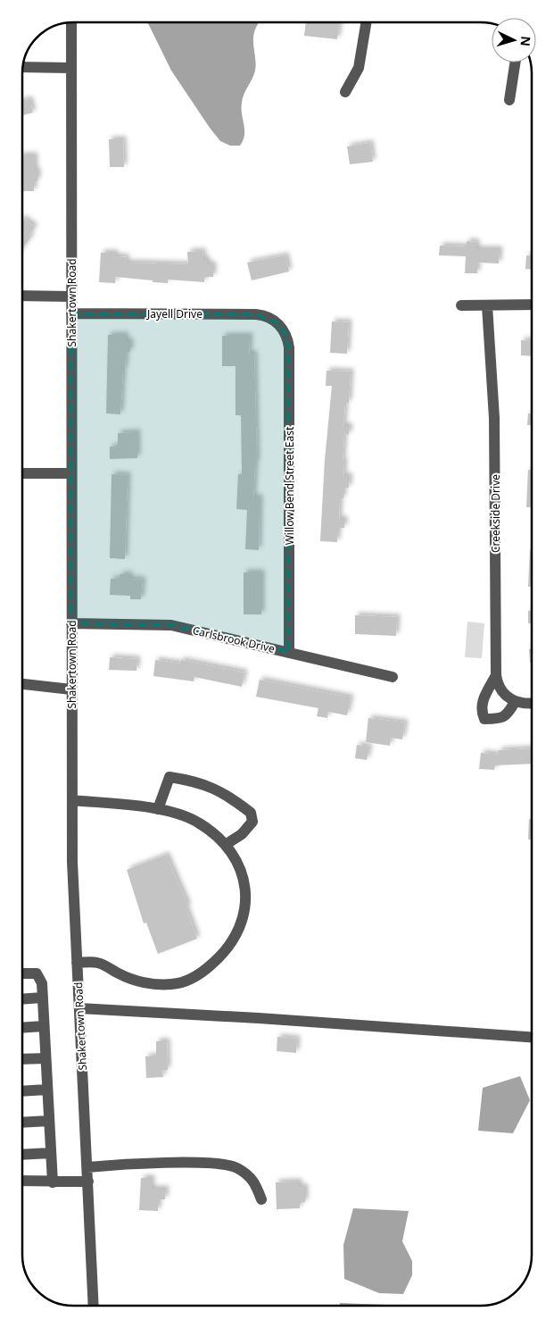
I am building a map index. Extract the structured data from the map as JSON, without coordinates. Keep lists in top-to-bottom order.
{
  "streets": {
    "street": [
      "Shakertown Road",
      "Jayell Drive",
      "Willow Bend Street East",
      "Creekside Drive",
      "Carlsbrook Drive"
    ]
  },
  "crossings": [
    ["Shakertown Road", "Jayell Drive"],
    ["Shakertown Road", "Carlsbrook Drive"],
    ["Jayell Drive", "Willow Bend Street East"],
    ["Willow Bend Street East", "Carlsbrook Drive"]
  ],
  "north": "right"
}
